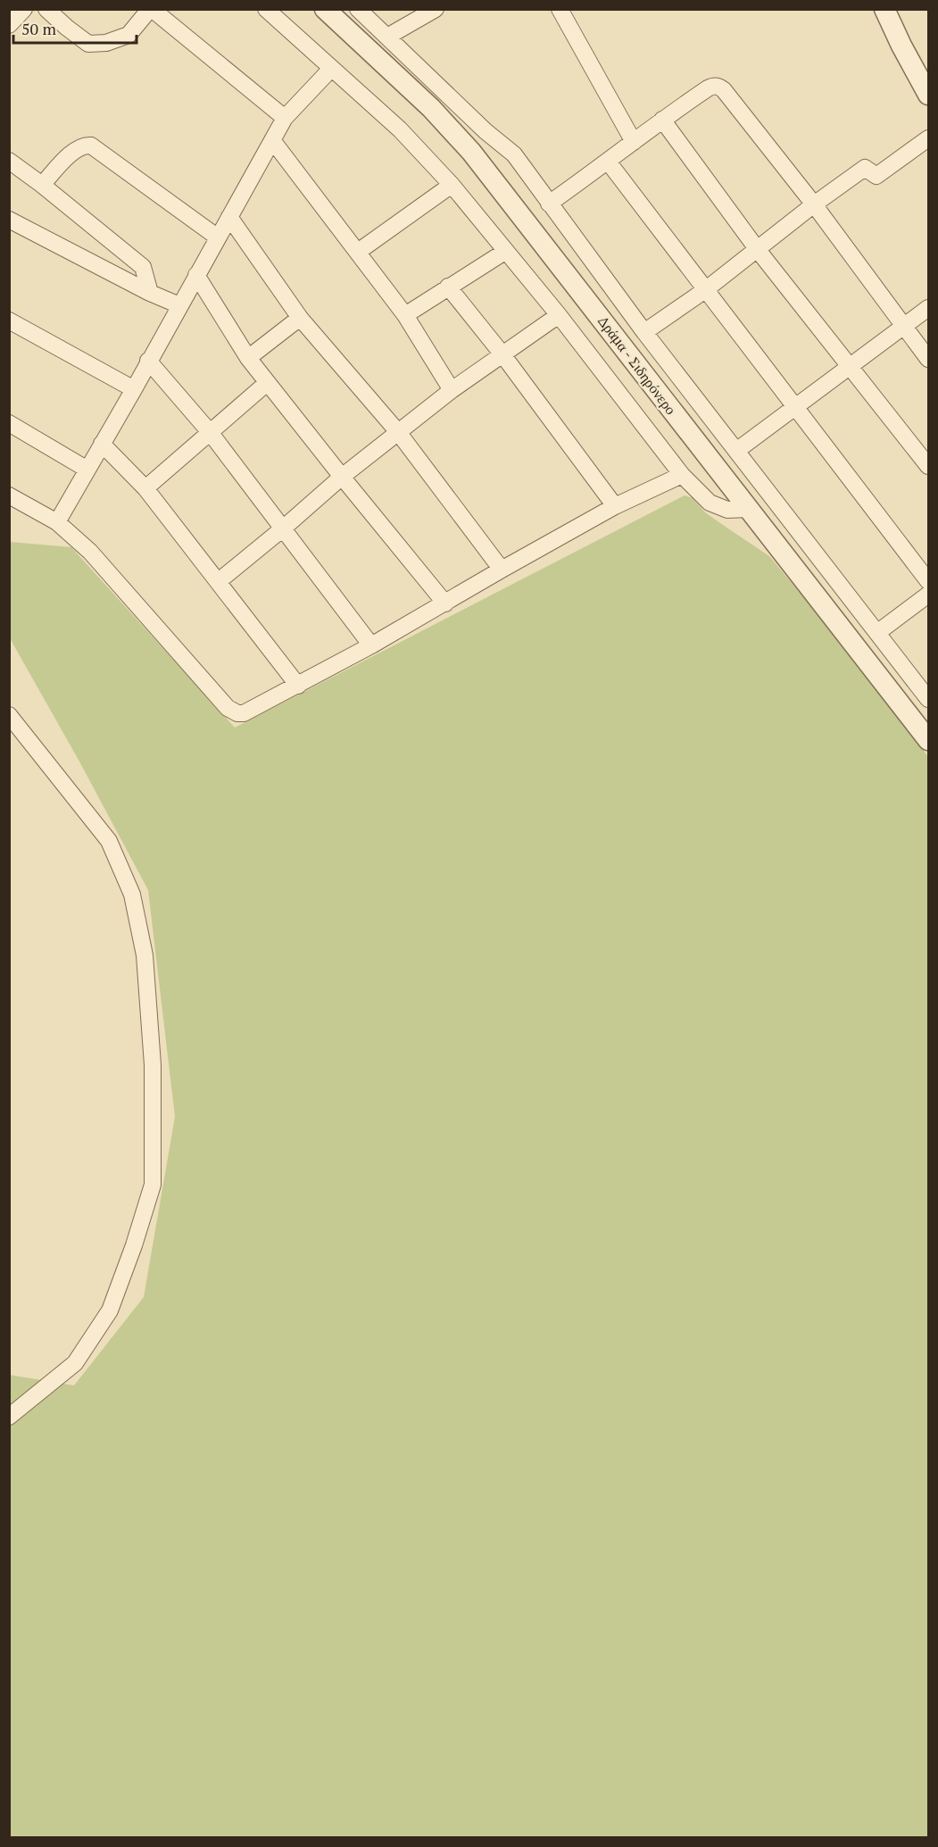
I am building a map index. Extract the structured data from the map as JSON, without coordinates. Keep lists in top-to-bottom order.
{
  "streets": {
    "street": ["Δράμα - Σιδηρόνερο"]
  },
  "scale_bar": "50 m"
}
